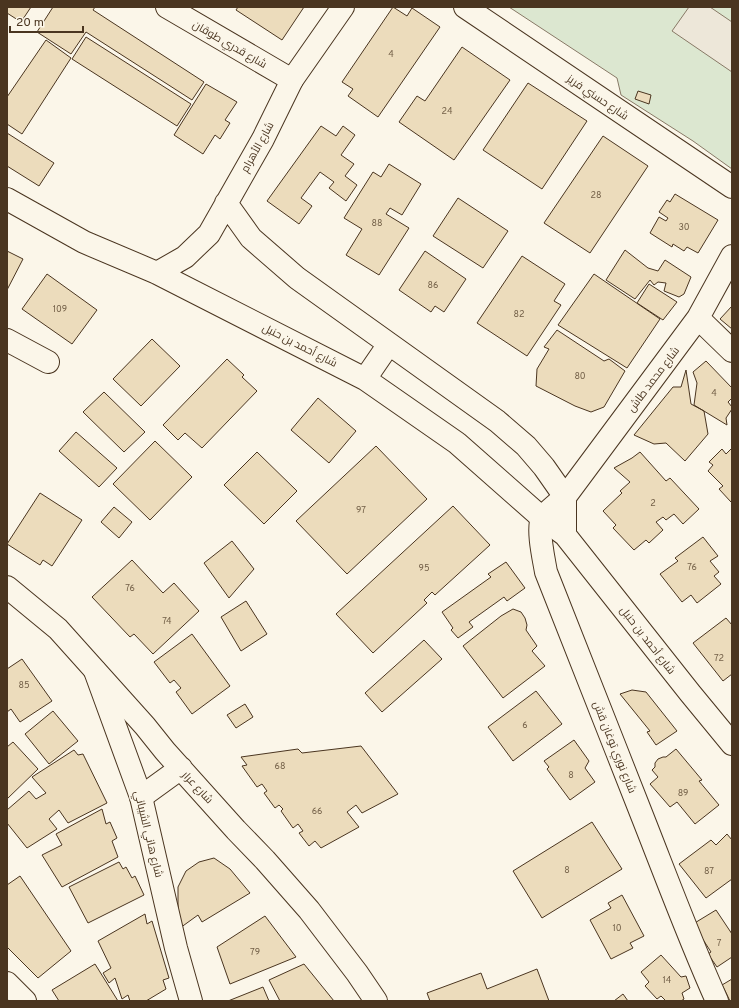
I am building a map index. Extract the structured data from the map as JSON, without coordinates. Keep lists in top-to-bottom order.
{
  "streets": {
    "street": [
      "شارع قدري طوقان",
      "شارع حسني فريز",
      "شارع الأهرام",
      "شارع أحمد بن حنبل",
      "شارع محمد طاش",
      "شارع نوري توغان قش",
      "شارع عرار",
      "شارع هاني الشيباني"
    ]
  },
  "crossings": [
    ["شارع قدري طوقان", "شارع الأهرام"],
    ["شارع الأهرام", "شارع أحمد بن حنبل"],
    ["شارع أحمد بن حنبل", "شارع نوري توغان قش"],
    ["شارع عرار", "شارع هاني الشيباني"]
  ],
  "house_numbers": [
    "4",
    "24",
    "28",
    "88",
    "30",
    "86",
    "109",
    "82",
    "80",
    "4",
    "2",
    "97",
    "76",
    "95",
    "76",
    "74",
    "72",
    "85",
    "6",
    "68",
    "8",
    "89",
    "66",
    "8",
    "87",
    "10",
    "7",
    "79",
    "14"
  ],
  "scale_bar": "20 m"
}
